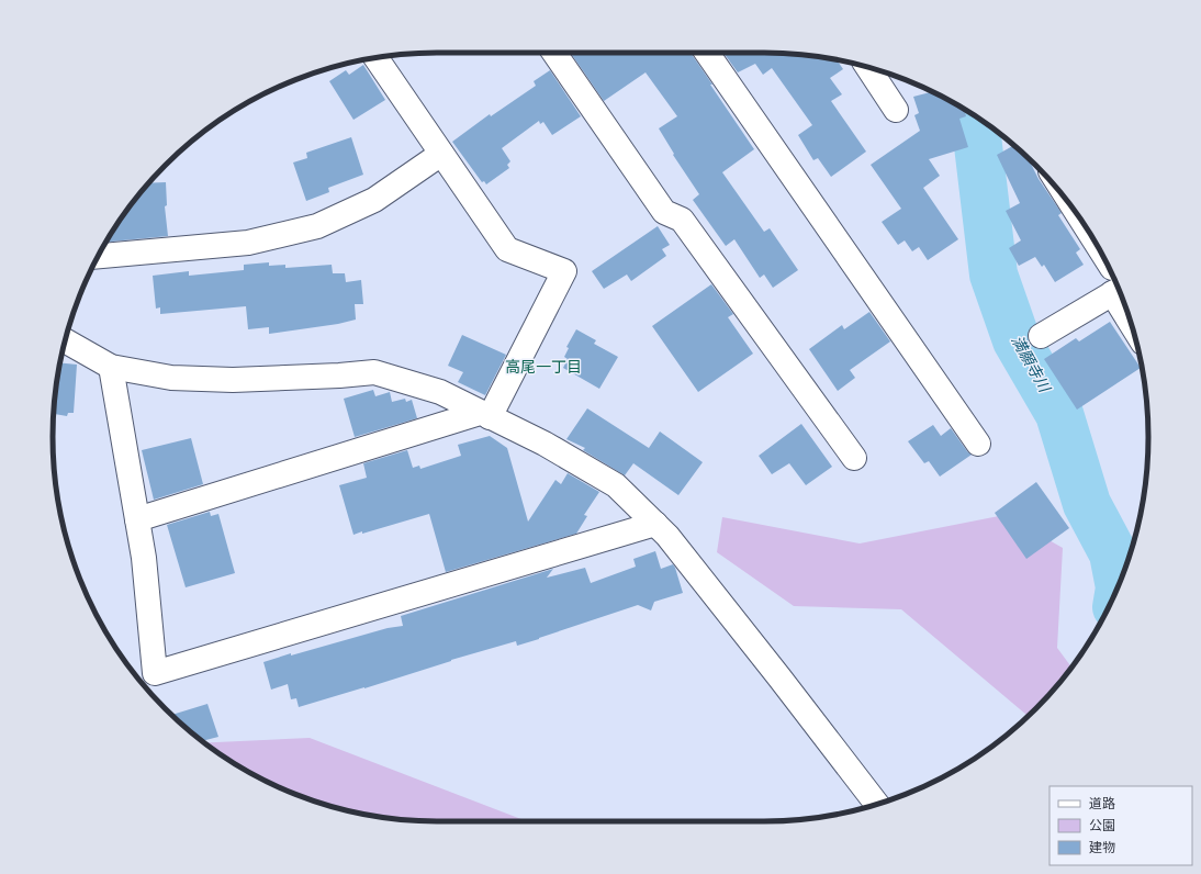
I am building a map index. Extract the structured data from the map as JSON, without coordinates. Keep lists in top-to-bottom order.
{
  "districts": ["高尾一丁目"],
  "water": ["満願寺川"],
  "legend": ["道路", "公園", "建物"]
}
